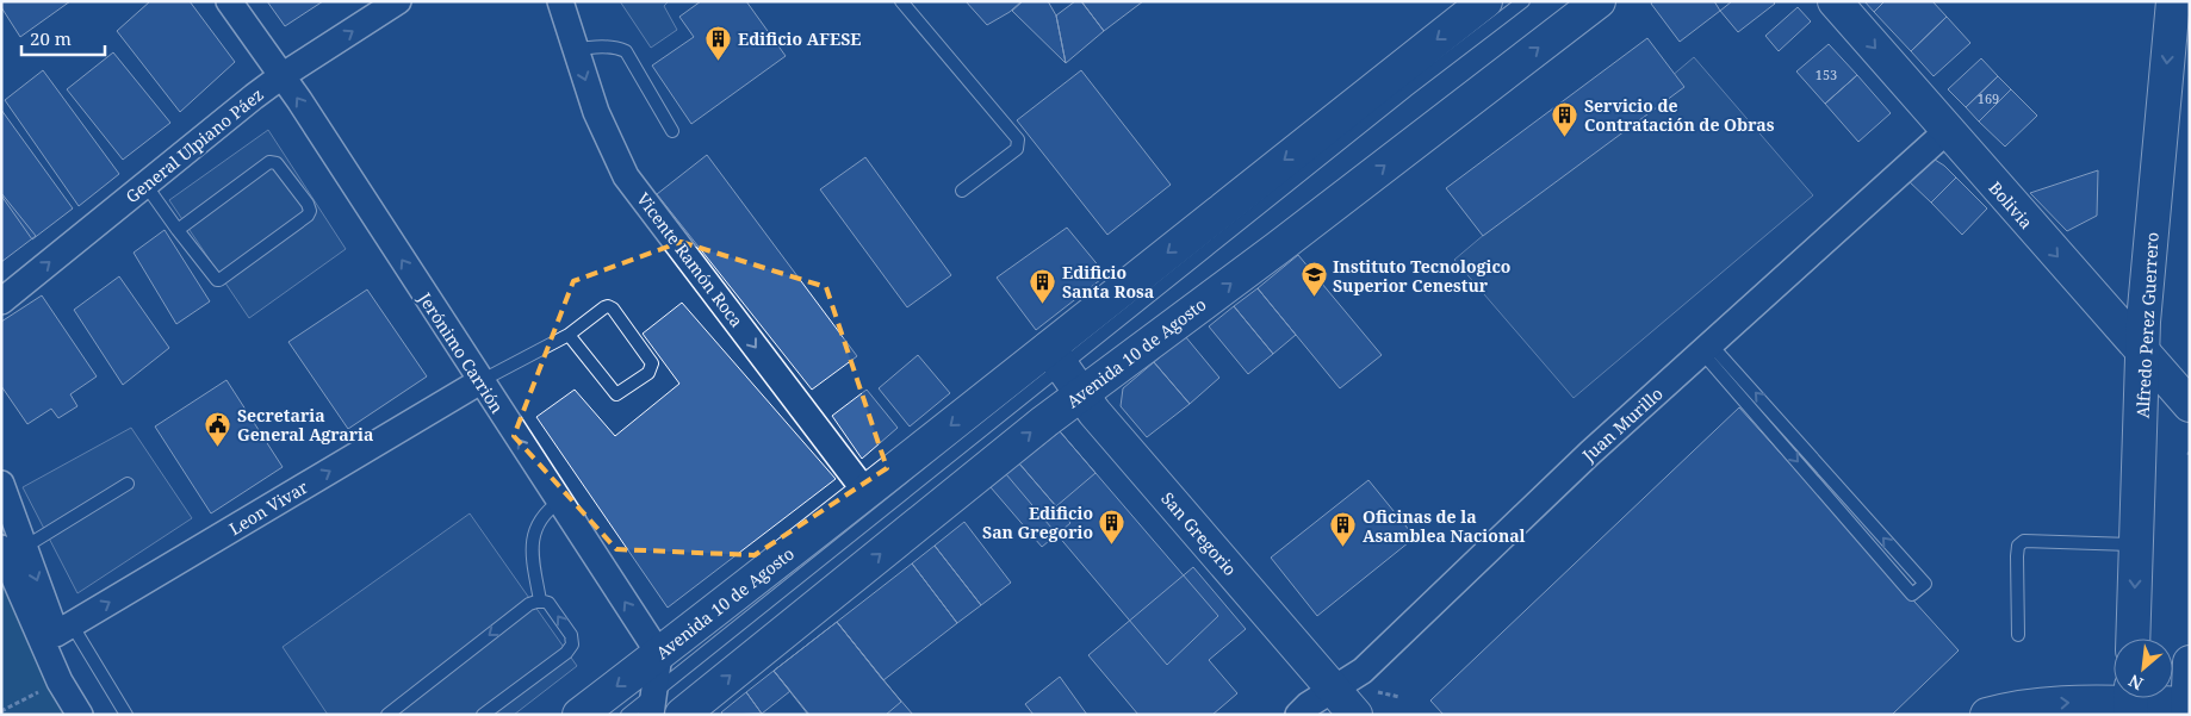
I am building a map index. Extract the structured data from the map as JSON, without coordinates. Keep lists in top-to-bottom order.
{
  "streets": {
    "main road": [
      "Bolivia",
      "Alfredo Perez Guerrero",
      "Avenida 10 de Agosto",
      "San Gregorio"
    ],
    "street": [
      "General Ulpiano Páez",
      "Vicente Ramón Roca",
      "Jerónimo Carrión",
      "Juan Murillo",
      "Leon Vivar"
    ]
  },
  "crossings": [
    ["General Ulpiano Páez", "Jerónimo Carrión"],
    ["Bolivia", "Alfredo Perez Guerrero"],
    ["Bolivia", "Juan Murillo"],
    ["Vicente Ramón Roca", "Avenida 10 de Agosto"],
    ["Jerónimo Carrión", "Avenida 10 de Agosto"],
    ["Jerónimo Carrión", "Leon Vivar"],
    ["Avenida 10 de Agosto", "San Gregorio"],
    ["Juan Murillo", "San Gregorio"]
  ],
  "one_way": [
    "General Ulpiano Páez",
    "Bolivia",
    "Vicente Ramón Roca",
    "Alfredo Perez Guerrero",
    "Jerónimo Carrión",
    "Leon Vivar"
  ],
  "places": {
    "building": [
      "Edificio AFESE",
      "Servicio de Contratación de Obras",
      "Edificio Santa Rosa",
      "Edificio San Gregorio",
      "Oficinas de la Asamblea Nacional"
    ],
    "school or university": ["Instituto Tecnologico Superior Cenestur"],
    "public building": ["Secretaria General Agraria"]
  },
  "house_numbers": ["153", "169"],
  "scale_bar": "20 m",
  "north": "bottom left"
}
